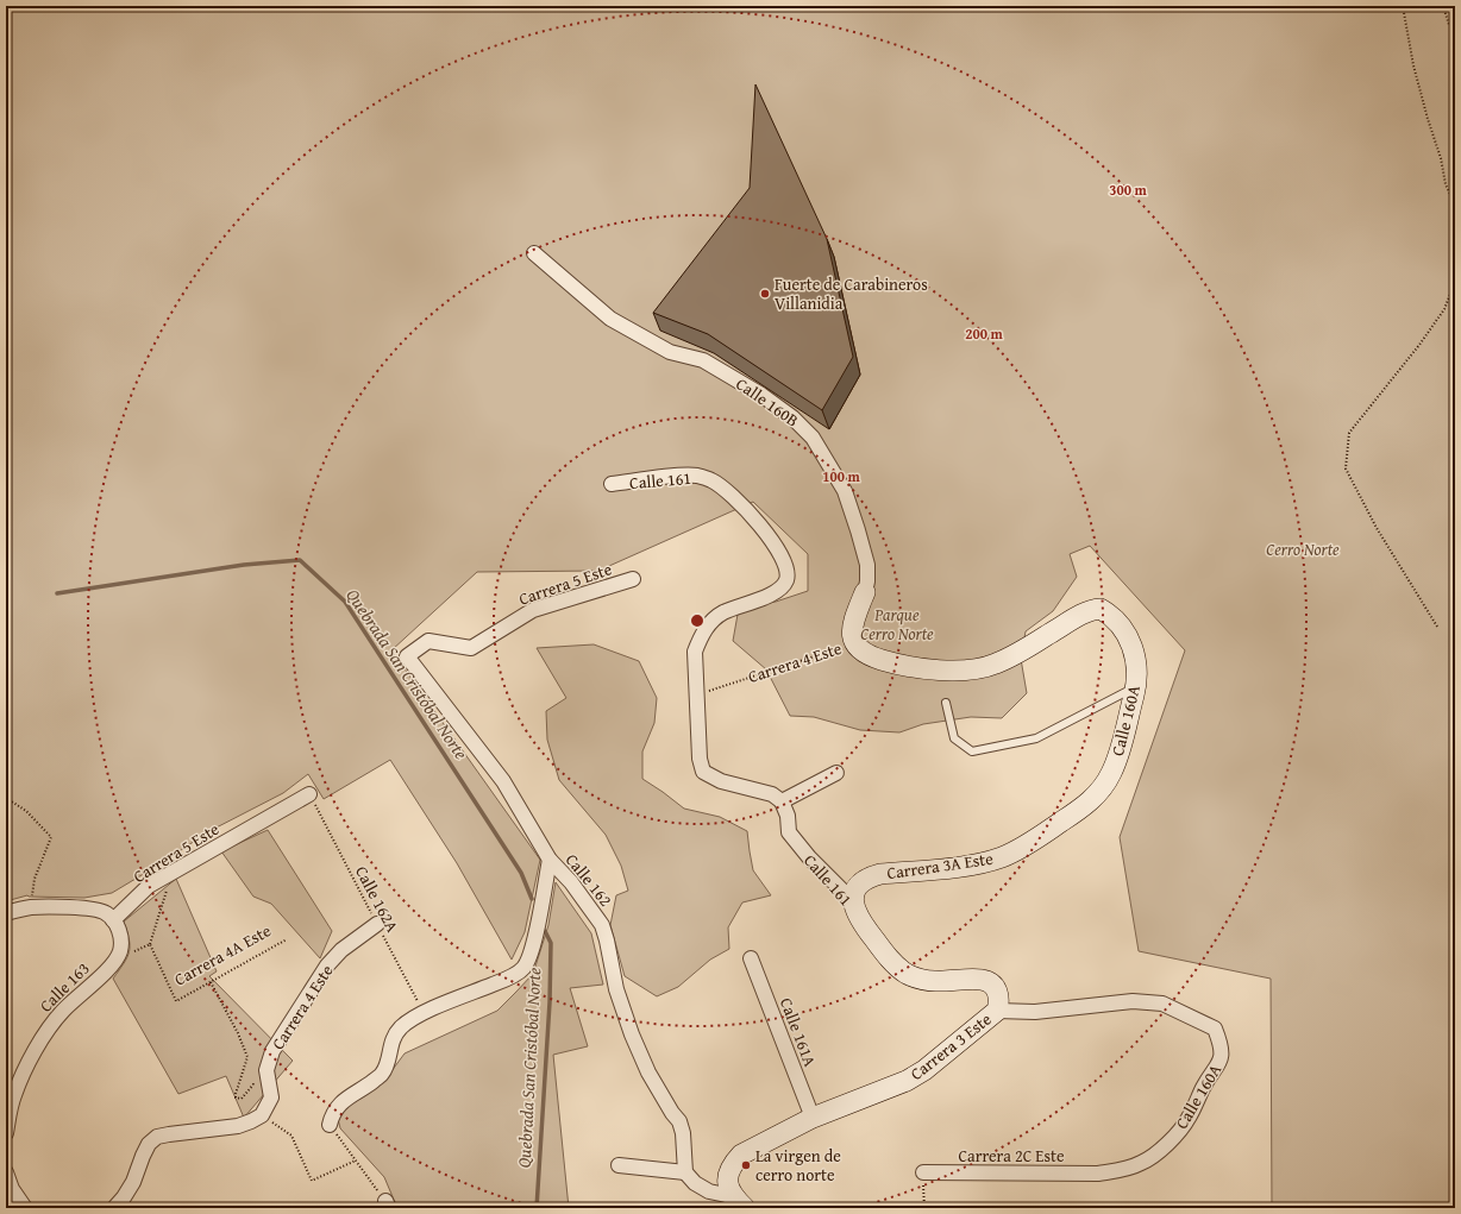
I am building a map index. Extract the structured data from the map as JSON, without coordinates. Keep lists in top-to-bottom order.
{
  "streets": {
    "street": [
      "Calle 160B",
      "Calle 161",
      "Carrera 5 Este",
      "Carrera 4 Este",
      "Calle 160A",
      "Carrera 3A Este",
      "Calle 162",
      "Calle 163",
      "Calle 161A",
      "Carrera 3 Este",
      "Carrera 2C Este"
    ],
    "path": ["Calle 162A", "Carrera 4A Este"]
  },
  "crossings": [
    ["Calle 160B", "Carrera 4 Este"],
    ["Calle 161", "Carrera 4 Este"],
    ["Calle 161", "Carrera 3A Este"],
    ["Calle 161", "Carrera 3 Este"],
    ["Carrera 5 Este", "Calle 162"],
    ["Carrera 5 Este", "Calle 162A"],
    ["Carrera 4 Este", "Calle 160A"],
    ["Carrera 4 Este", "Calle 162A"],
    ["Calle 160A", "Carrera 3A Este"],
    ["Calle 160A", "Carrera 3 Este"],
    ["Calle 160A", "Carrera 2C Este"],
    ["Calle 161A", "Carrera 3 Este"]
  ],
  "water": ["Quebrada San Cristóbal Norte"],
  "parks": ["Cerro Norte", "Parque Cerro Norte"],
  "places": ["Fuerte de Carabineros Villanidia", "La virgen de cerro norte"],
  "rings": ["300 m", "200 m", "100 m"]
}
